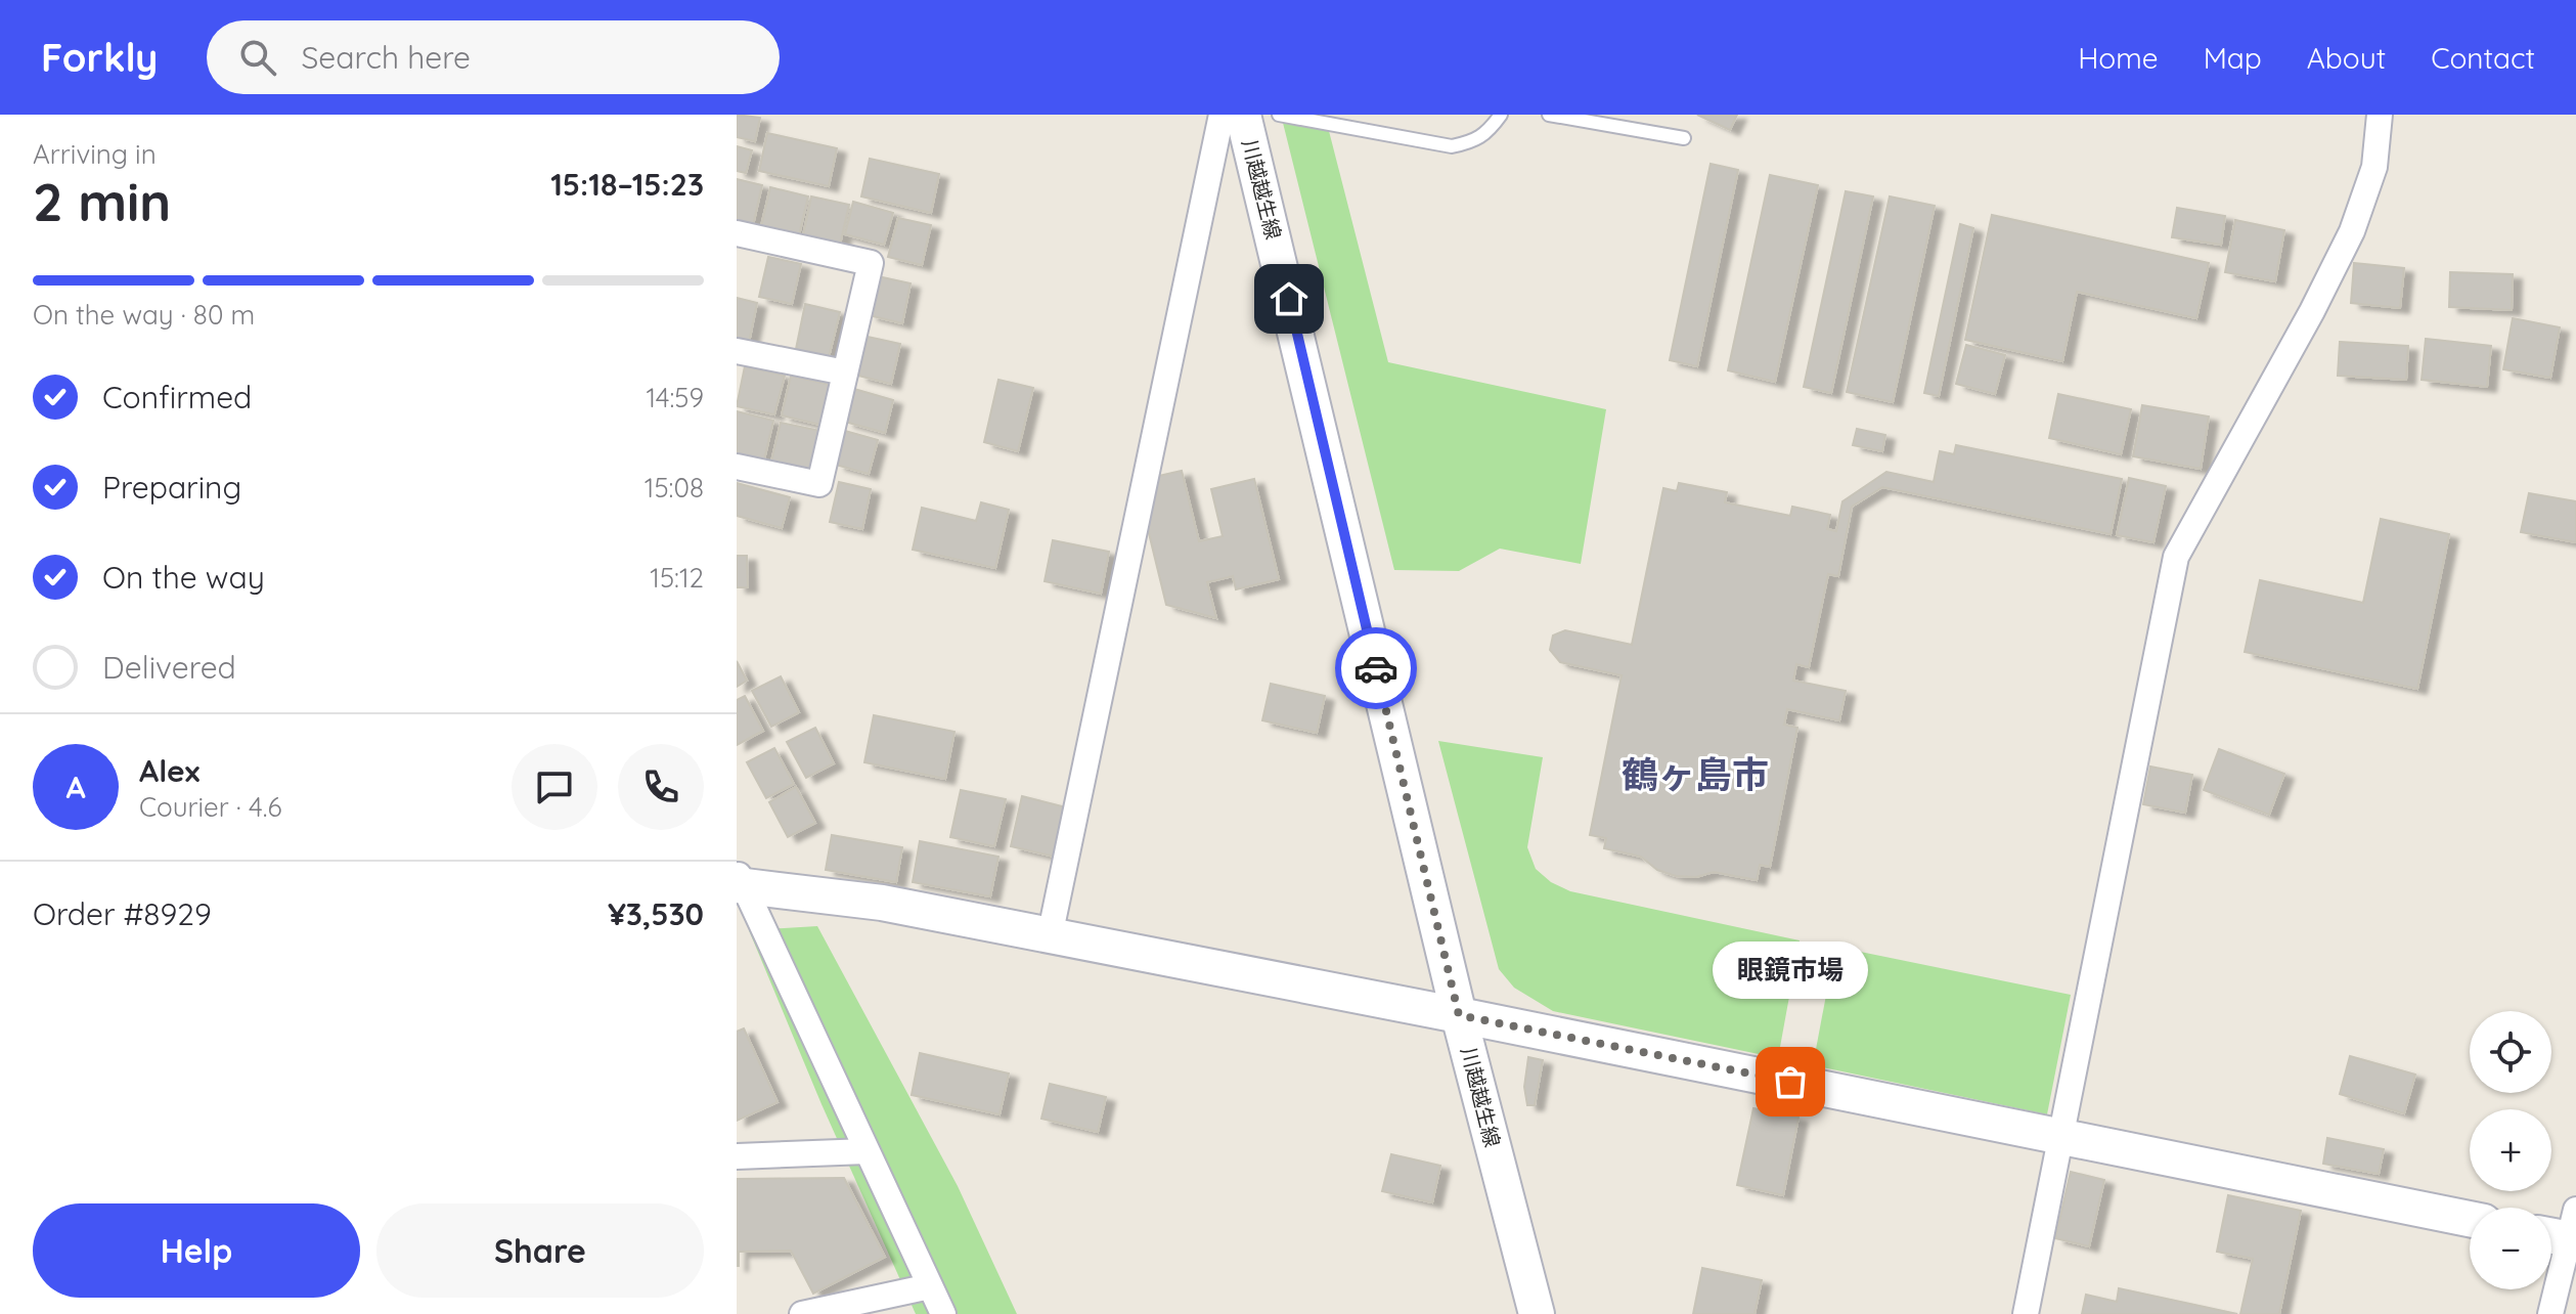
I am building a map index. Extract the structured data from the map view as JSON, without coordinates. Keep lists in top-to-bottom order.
{
  "streets": {
    "street": ["川越越生線"]
  },
  "districts": ["鶴ヶ島市"],
  "places": ["眼鏡市場"],
  "page": {
    "header": "Forkly",
    "search": "Search here",
    "nav": [
      "Home",
      "Map",
      "About",
      "Contact"
    ],
    "heading": ["2 min", "Arriving in", "15:18–15:23"],
    "panel": [
      "Alex",
      "Courier · 4.6",
      "Order #8929",
      "¥3,530"
    ],
    "bar": "On the way · 80 m",
    "list": [
      ["Confirmed", "14:59"],
      ["Preparing", "15:08"],
      ["On the way", "15:12"],
      "Delivered"
    ],
    "round": "A",
    "bubble": "眼鏡市場",
    "map_buttons": ["+", "−"],
    "buttons": ["Help", "Share"]
  }
}
